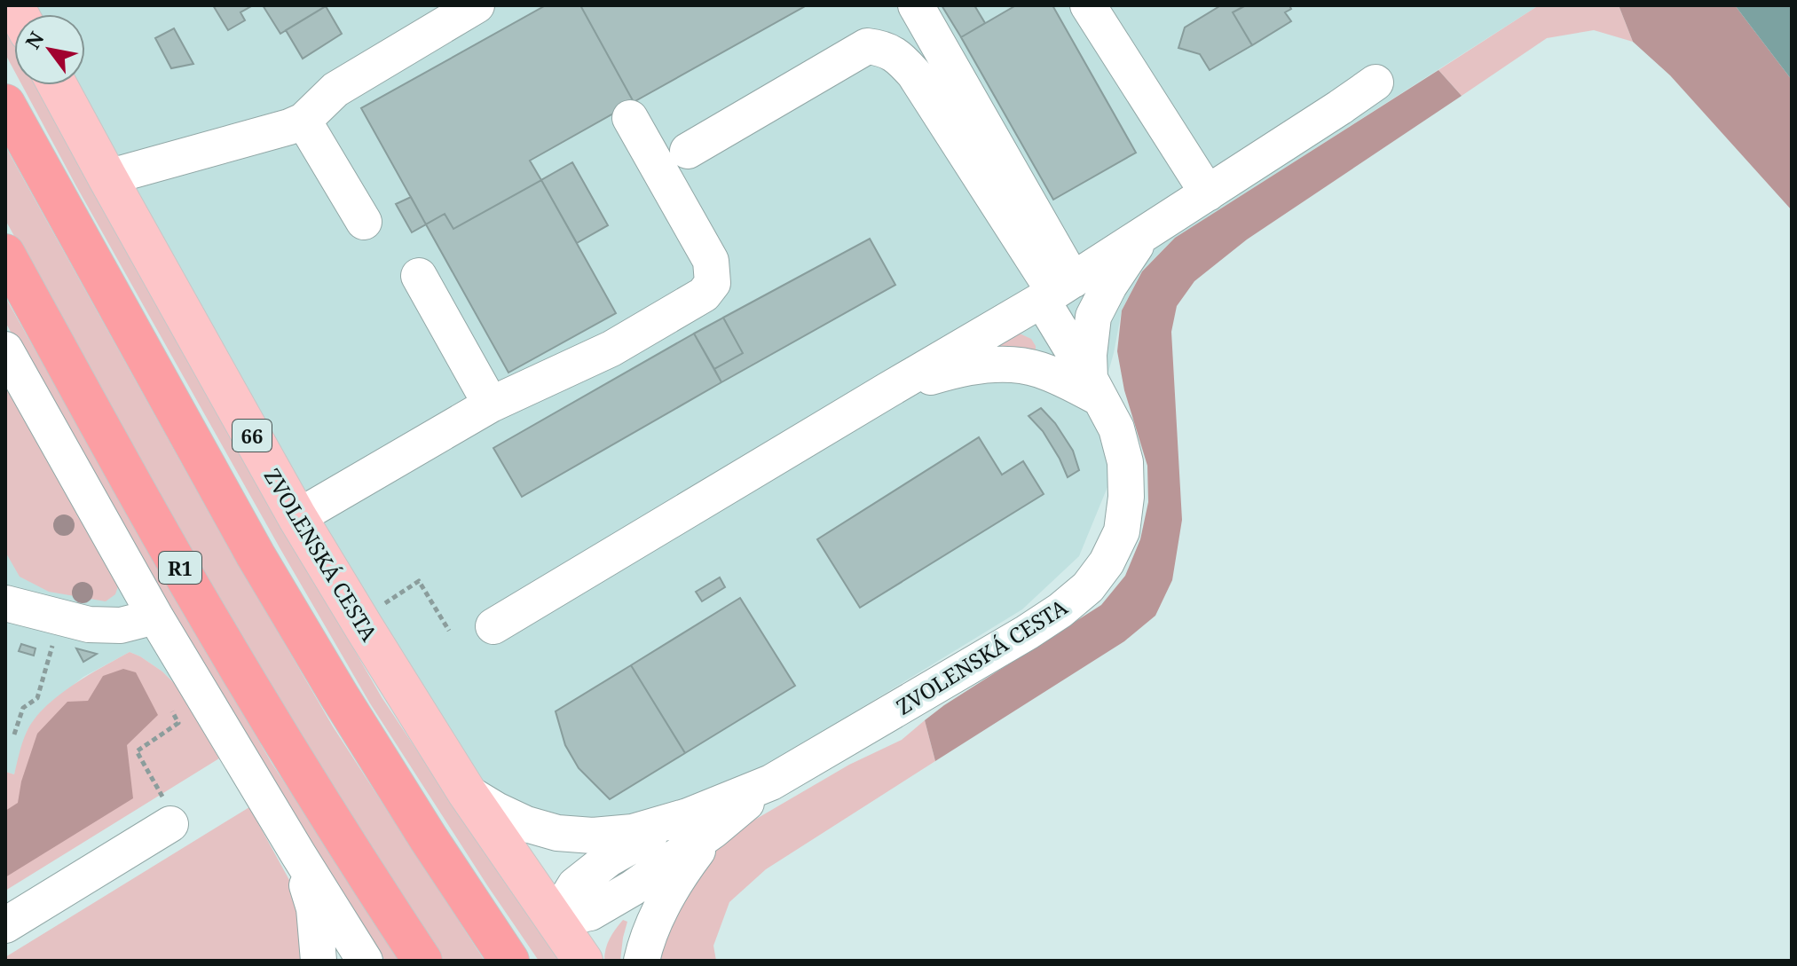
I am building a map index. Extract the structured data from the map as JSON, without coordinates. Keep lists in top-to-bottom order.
{
  "streets": {
    "highway": ["R1"],
    "main road": ["66", "ZVOLENSKÁ CESTA"]
  },
  "crossings": [
    ["66", "ZVOLENSKÁ CESTA"]
  ],
  "north": "top left"
}
